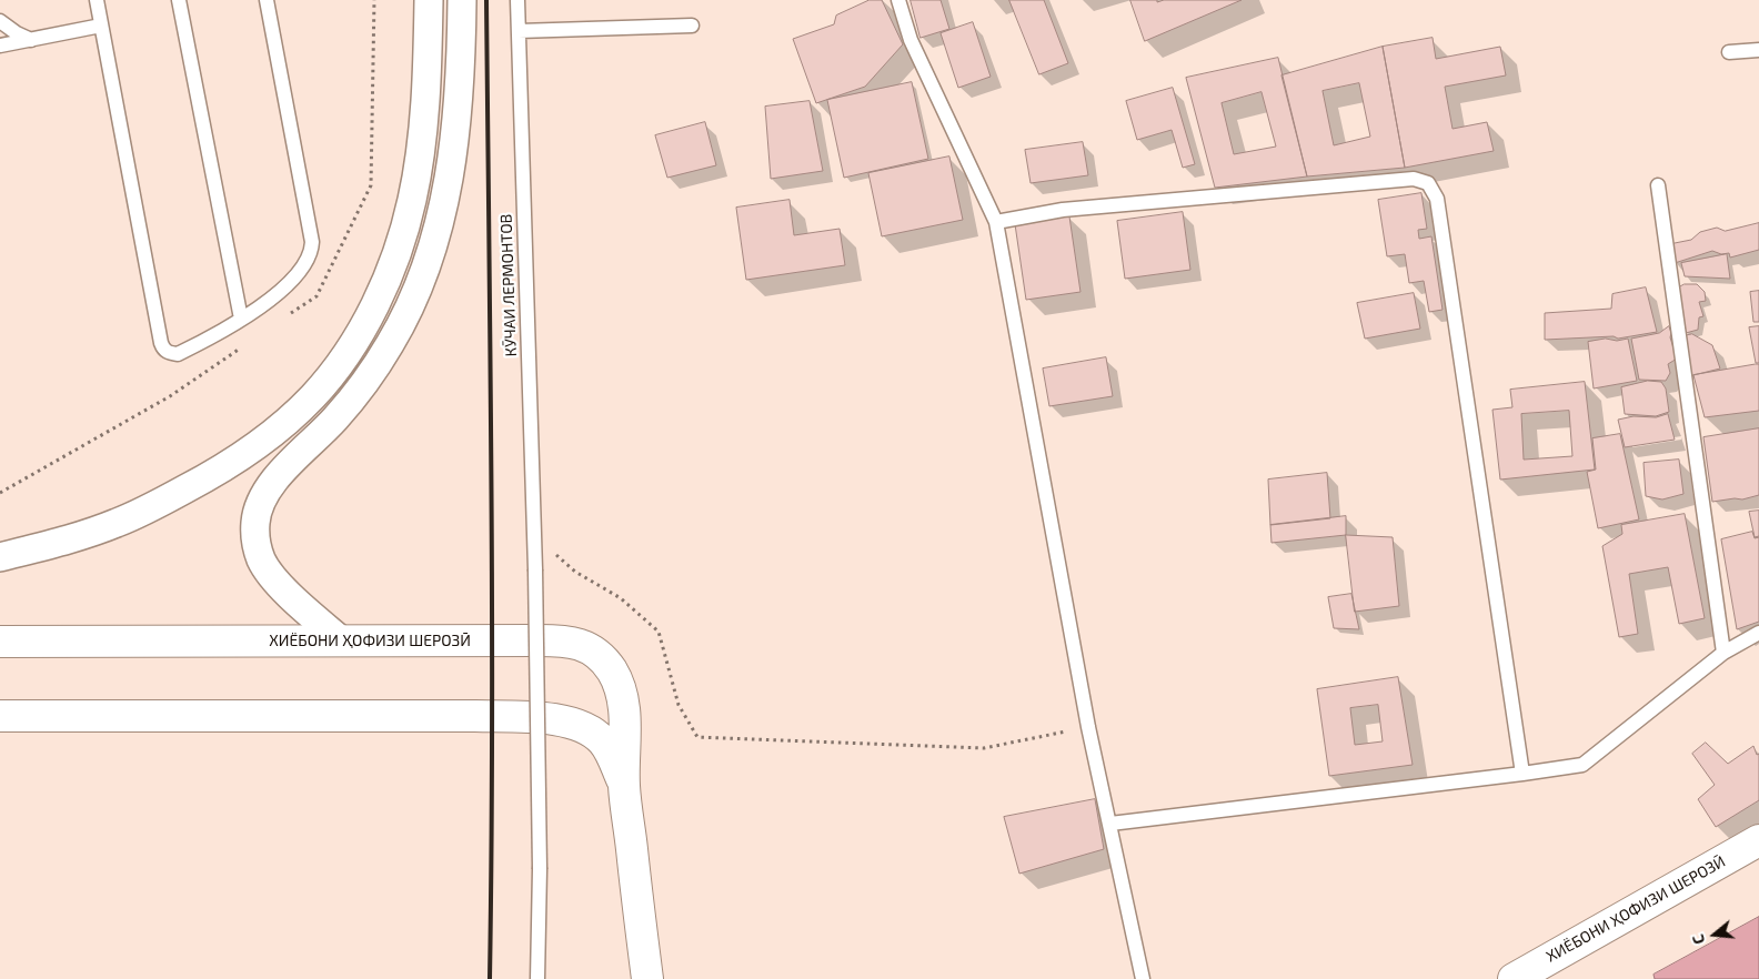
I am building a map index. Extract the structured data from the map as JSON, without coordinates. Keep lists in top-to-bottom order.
{
  "streets": {
    "main road": ["ХИЁБОНИ ҲОФИЗИ ШЕРОЗӢ"],
    "lane": ["КӮЧАИ ЛЕРМОНТОВ"]
  },
  "north": "left"
}
